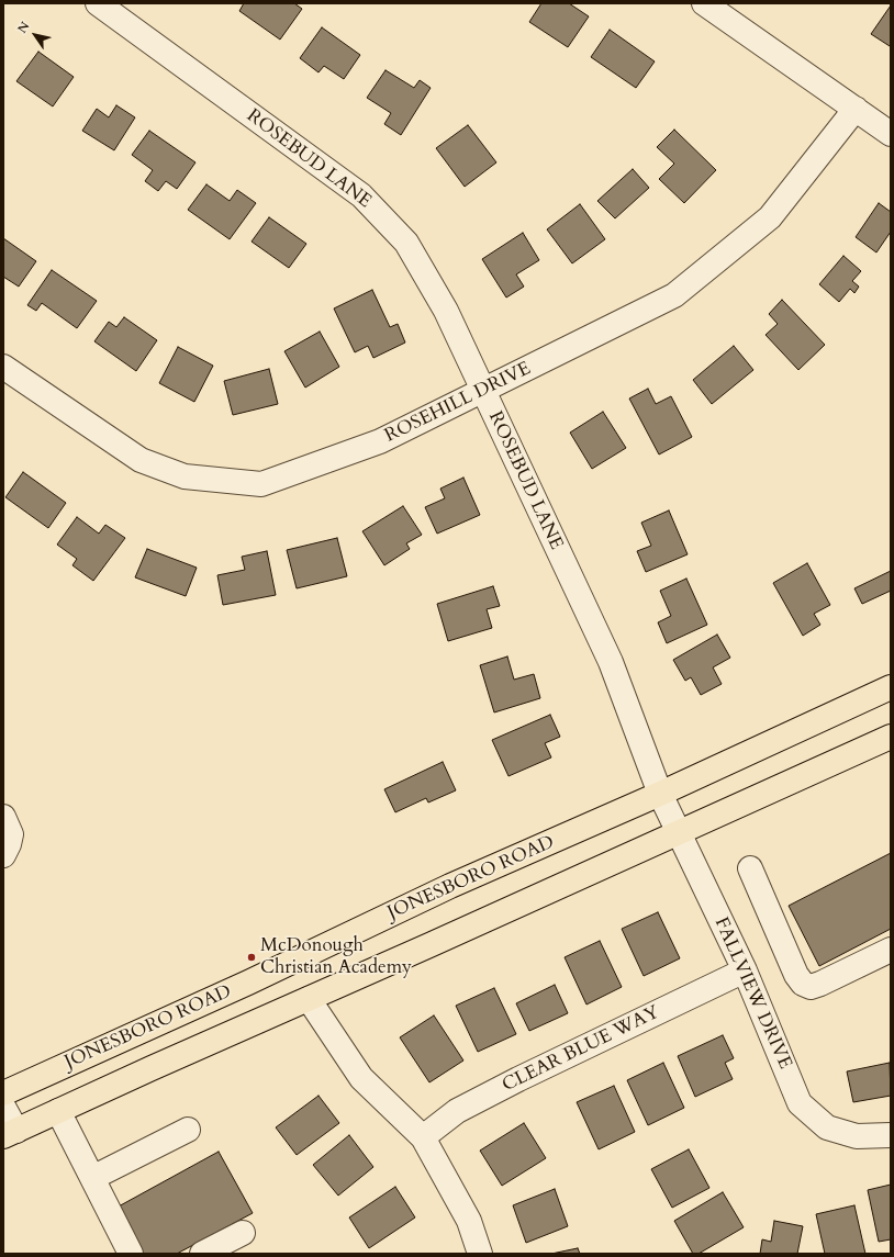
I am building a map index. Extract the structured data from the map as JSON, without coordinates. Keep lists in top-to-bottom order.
{
  "streets": {
    "main road": ["JONESBORO ROAD"],
    "street": [
      "ROSEBUD LANE",
      "ROSEHILL DRIVE",
      "FALLVIEW DRIVE",
      "CLEAR BLUE WAY"
    ]
  },
  "crossings": [
    ["ROSEBUD LANE", "ROSEHILL DRIVE"],
    ["ROSEBUD LANE", "JONESBORO ROAD"],
    ["ROSEBUD LANE", "FALLVIEW DRIVE"],
    ["JONESBORO ROAD", "FALLVIEW DRIVE"],
    ["FALLVIEW DRIVE", "CLEAR BLUE WAY"]
  ],
  "places": ["McDonough Christian Academy"],
  "north": "top left"
}
